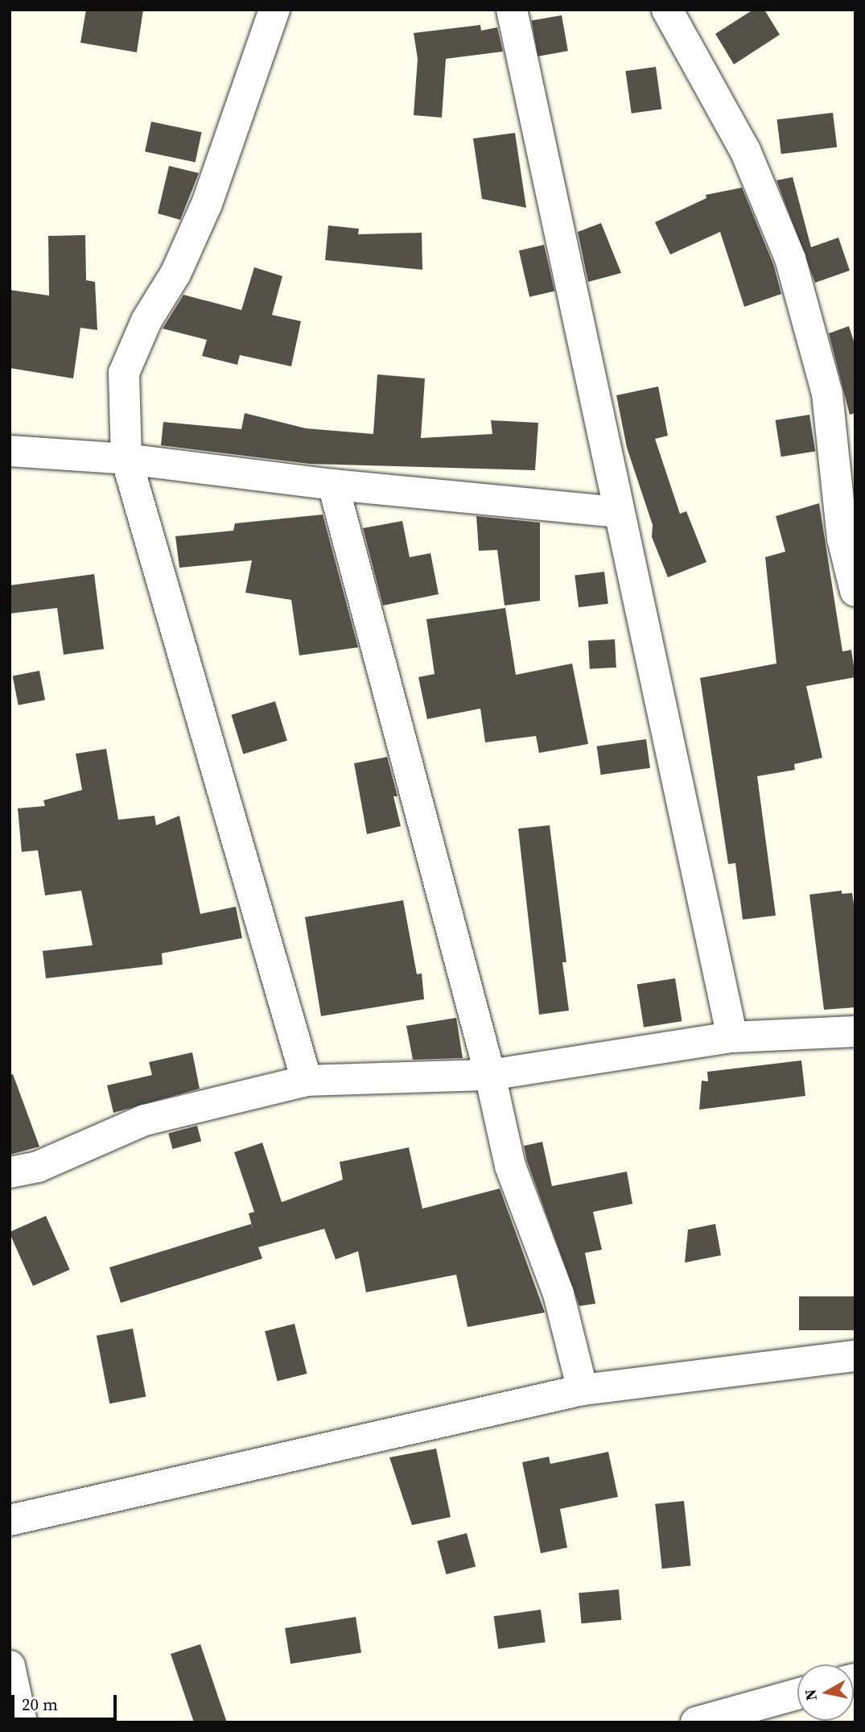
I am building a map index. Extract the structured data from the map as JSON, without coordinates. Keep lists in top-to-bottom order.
{
  "scale_bar": "20 m",
  "north": "left"
}
